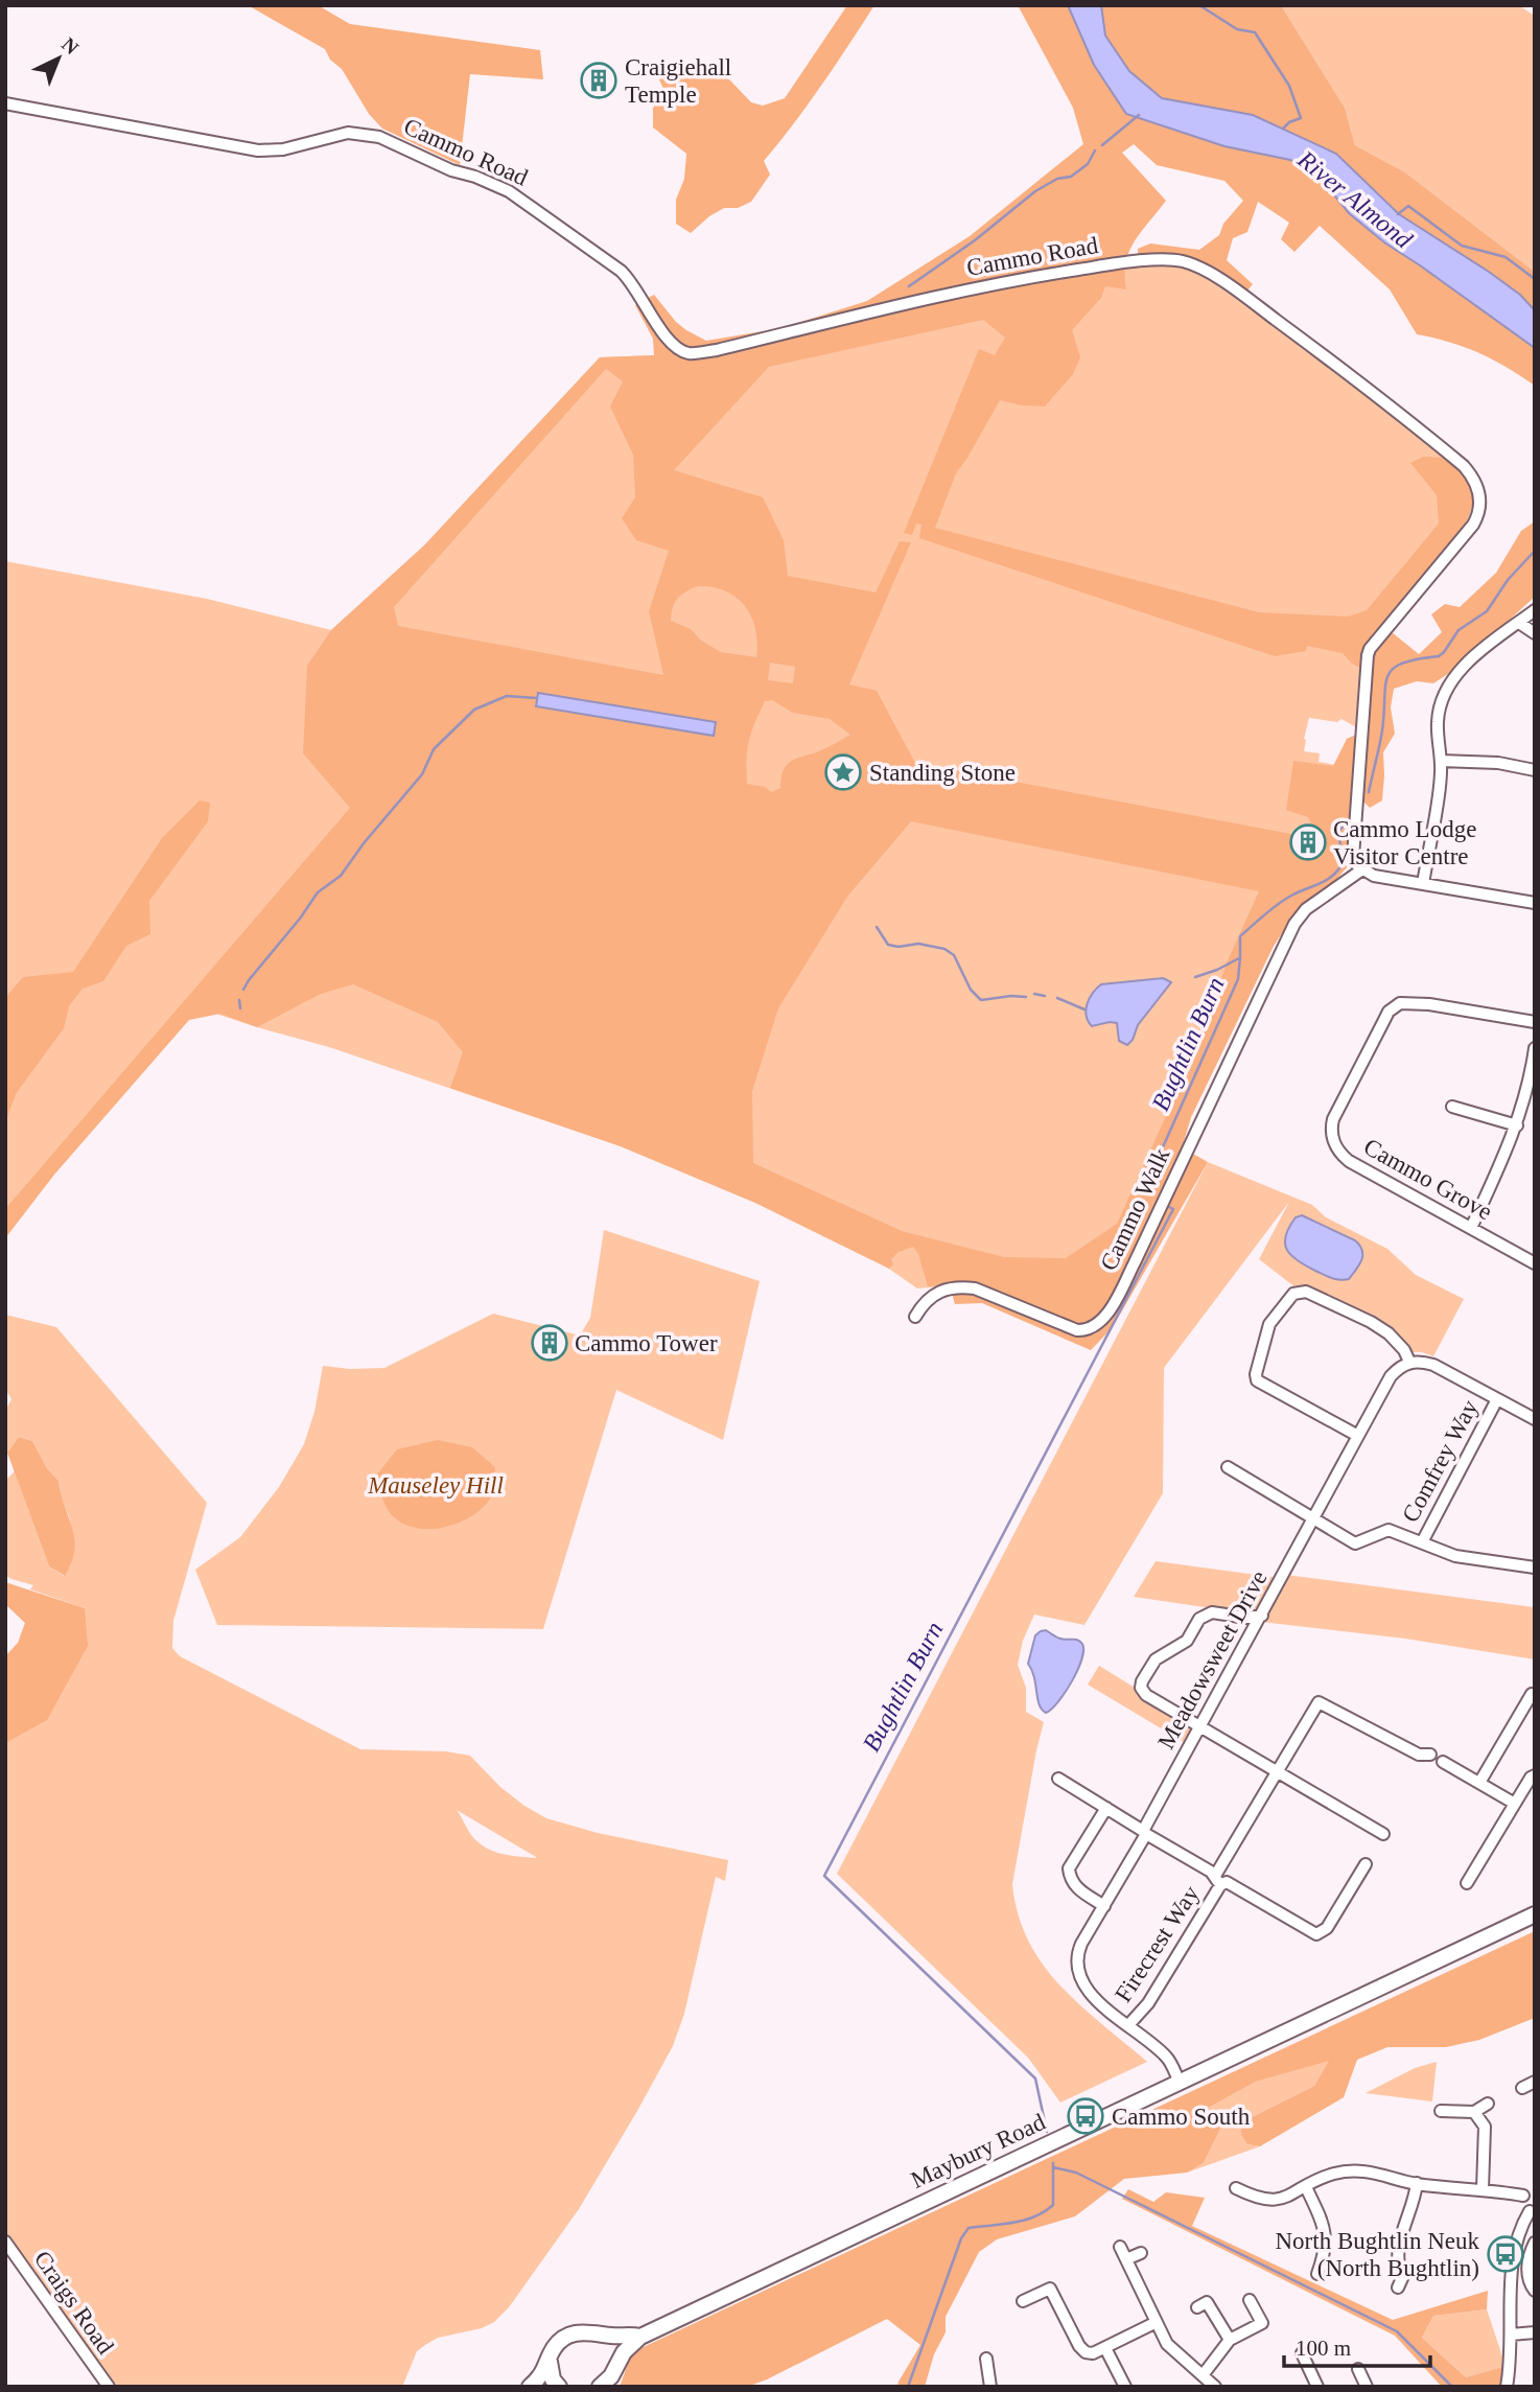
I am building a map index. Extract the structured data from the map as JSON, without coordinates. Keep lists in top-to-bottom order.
{
  "streets": {
    "main road": ["Maybury Road"],
    "street": [
      "Cammo Road",
      "Cammo Grove",
      "Cammo Walk",
      "Comfrey Way",
      "Meadowsweet Drive",
      "Firecrest Way",
      "Craigs Road"
    ]
  },
  "crossings": [
    ["Cammo Road", "Cammo Walk"],
    ["Meadowsweet Drive", "Firecrest Way"],
    ["Meadowsweet Drive", "Maybury Road"]
  ],
  "water": ["River Almond", "Bughtlin Burn"],
  "parks": ["Mauseley Hill"],
  "places": {
    "building": ["Craigiehall Temple", "Cammo Lodge Visitor Centre", "Cammo Tower"],
    "place": ["Standing Stone"],
    "bus stop": ["Cammo South", "North Bughtlin Neuk (North Bughtlin)"]
  },
  "scale_bar": "100 m",
  "north": "top right"
}
